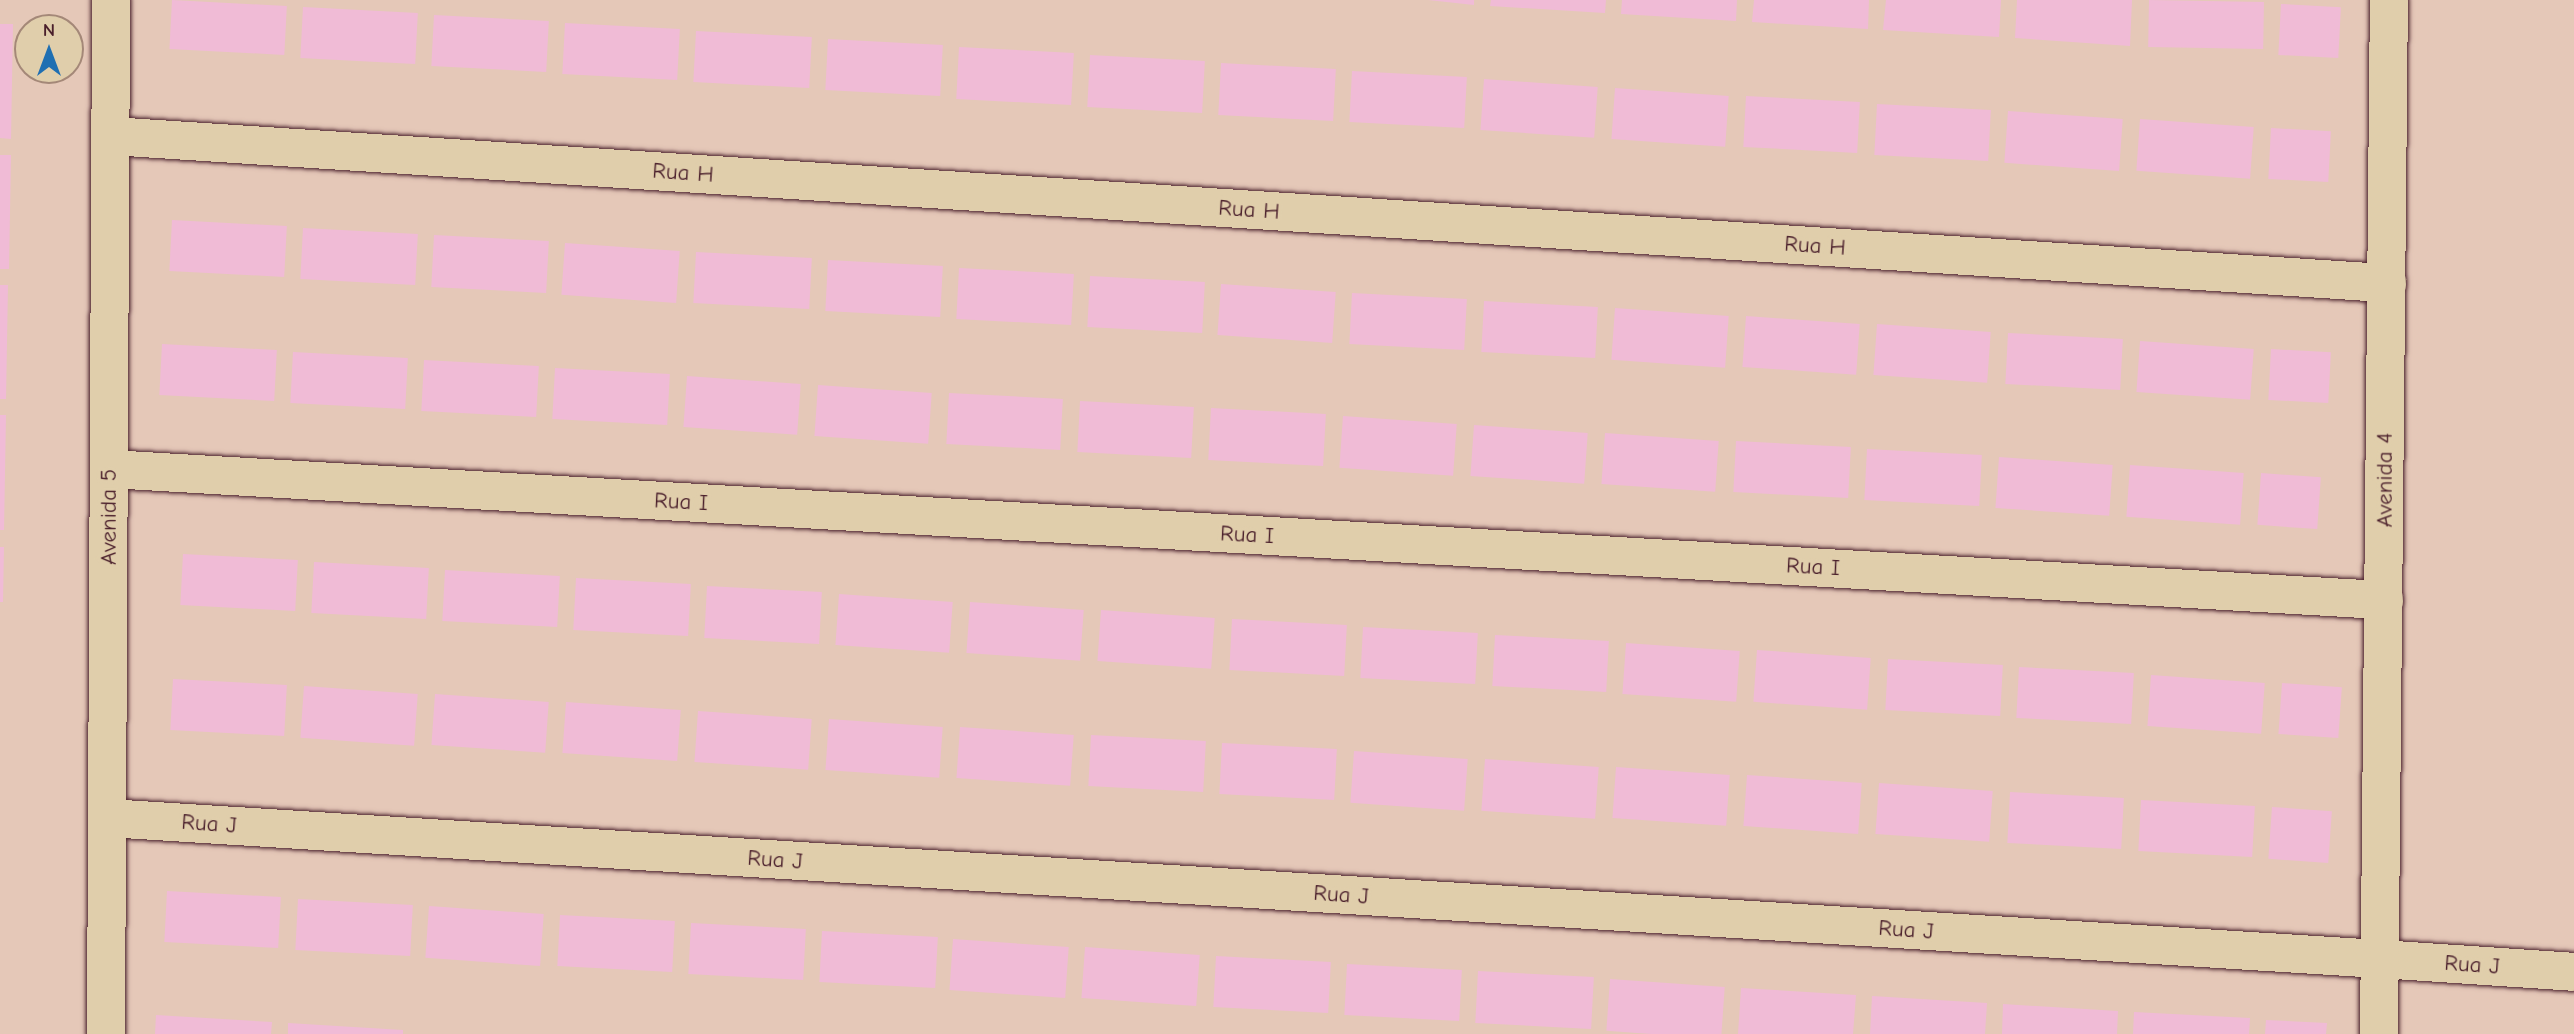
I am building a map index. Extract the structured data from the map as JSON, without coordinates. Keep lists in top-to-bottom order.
{
  "streets": {
    "street": [
      "Rua H",
      "Avenida 4",
      "Rua I",
      "Avenida 5",
      "Rua J"
    ]
  },
  "crossings": [
    ["Rua H", "Avenida 4"],
    ["Rua H", "Avenida 5"],
    ["Avenida 4", "Rua I"],
    ["Avenida 4", "Rua J"],
    ["Rua I", "Avenida 5"],
    ["Avenida 5", "Rua J"]
  ],
  "north": "top"
}
